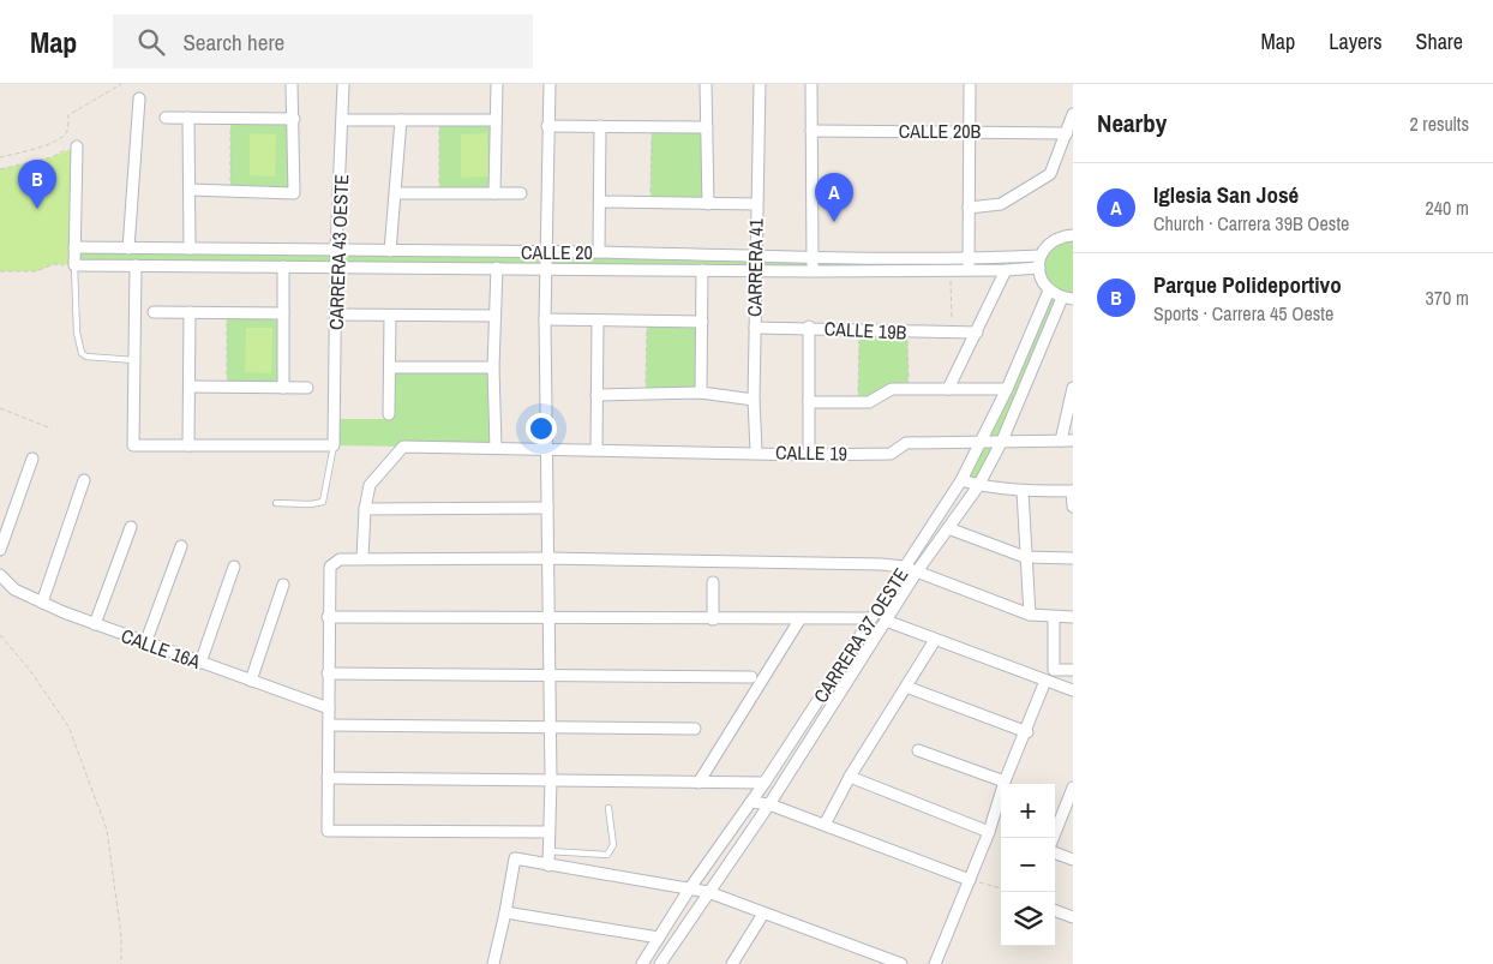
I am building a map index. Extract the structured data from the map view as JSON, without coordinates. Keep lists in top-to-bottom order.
{
  "streets": {
    "street": [
      "CALLE 20B",
      "CARRERA 43 OESTE",
      "CALLE 20",
      "CARRERA 41",
      "CALLE 19B",
      "CALLE 19",
      "CARRERA 37 OESTE",
      "CALLE 16A"
    ]
  },
  "crossings": [
    ["CARRERA 43 OESTE", "CALLE 20"],
    ["CALLE 20", "CARRERA 41"],
    ["CARRERA 41", "CALLE 19B"],
    ["CARRERA 41", "CALLE 19"],
    ["CALLE 19", "CARRERA 37 OESTE"]
  ],
  "page": {
    "header": "Map",
    "search": "Search here",
    "nav": ["Map", "Layers", "Share"],
    "heading": ["Nearby", "2 results"],
    "pins": ["B", "A"],
    "list": [
      {
        "mark": "A",
        "name": "Iglesia San José",
        "note": "Church · Carrera 39B Oeste",
        "value": "240 m"
      },
      {
        "mark": "B",
        "name": "Parque Polideportivo",
        "note": "Sports · Carrera 45 Oeste",
        "value": "370 m"
      }
    ],
    "map_buttons": ["+", "−"]
  }
}
